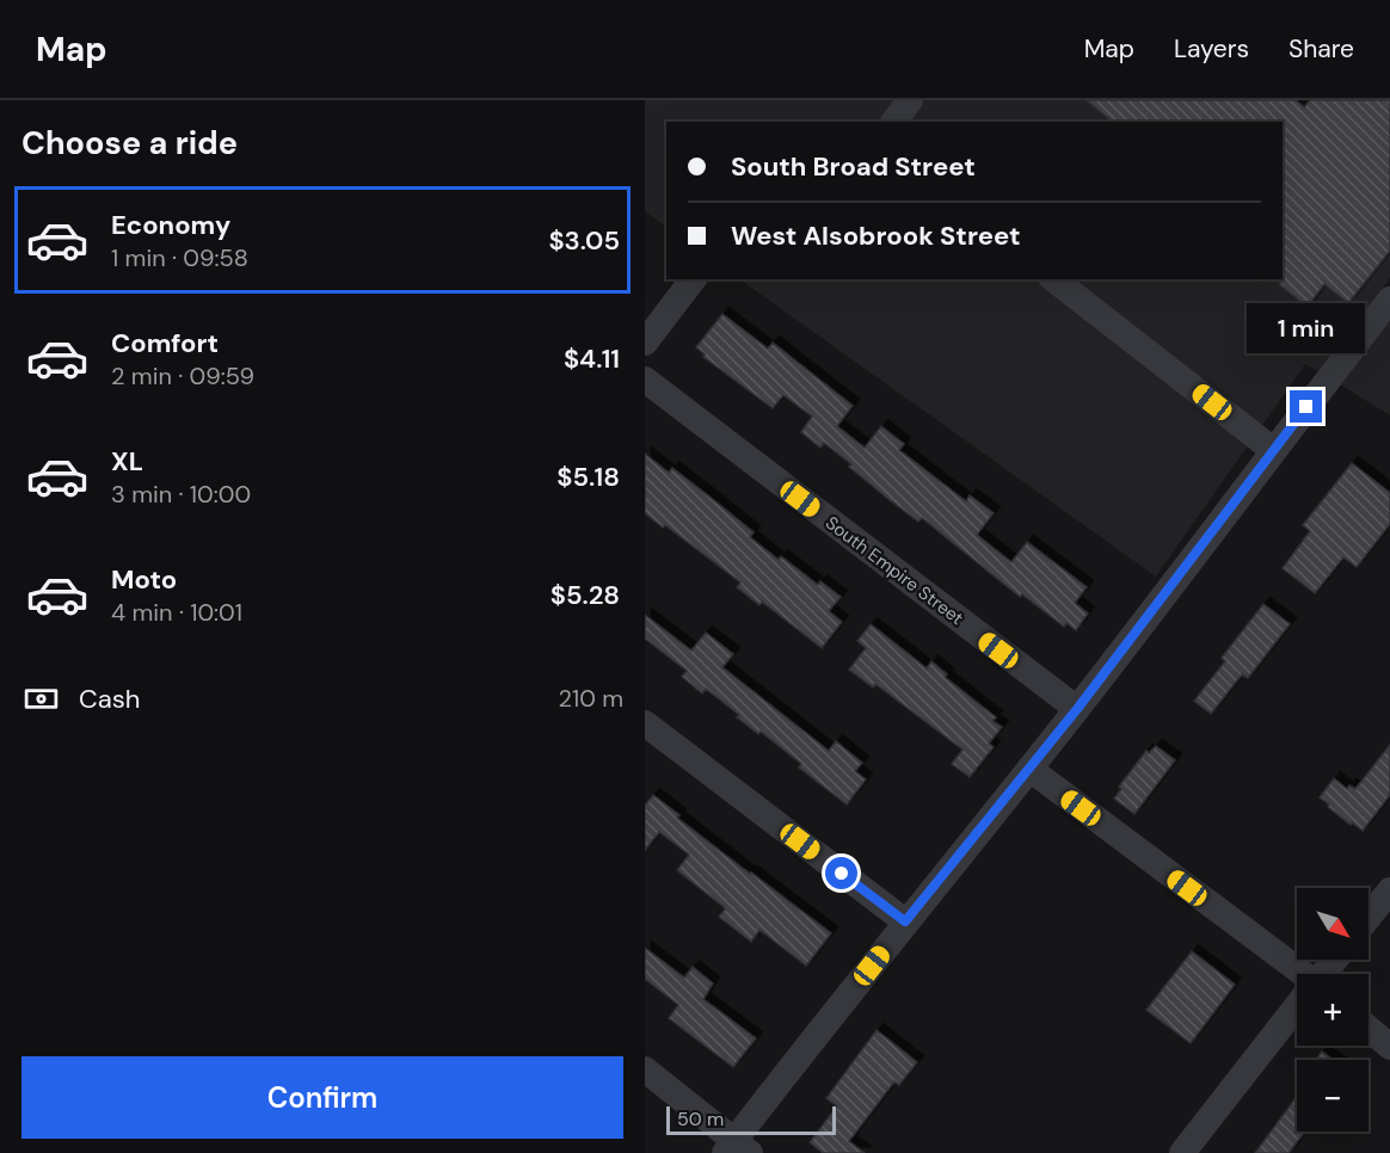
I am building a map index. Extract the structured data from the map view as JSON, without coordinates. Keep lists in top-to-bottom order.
{
  "streets": {
    "street": ["South Empire Street"]
  },
  "scale_bar": "50 m",
  "north": "bottom right",
  "page": {
    "header": "Map",
    "nav": ["Map", "Layers", "Share"],
    "heading": "Choose a ride",
    "banner": ["South Broad Street", "West Alsobrook Street"],
    "list": [
      {
        "name": "Economy",
        "note": "1 min · 09:58",
        "value": "$3.05"
      },
      {
        "name": "Comfort",
        "note": "2 min · 09:59",
        "value": "$4.11"
      },
      {
        "name": "XL",
        "note": "3 min · 10:00",
        "value": "$5.18"
      },
      {
        "name": "Moto",
        "note": "4 min · 10:01",
        "value": "$5.28"
      }
    ],
    "bubble": "1 min",
    "pay": ["Cash", "210 m"],
    "map_buttons": ["+", "−"],
    "buttons": "Confirm",
    "scale": "50 m"
  }
}
